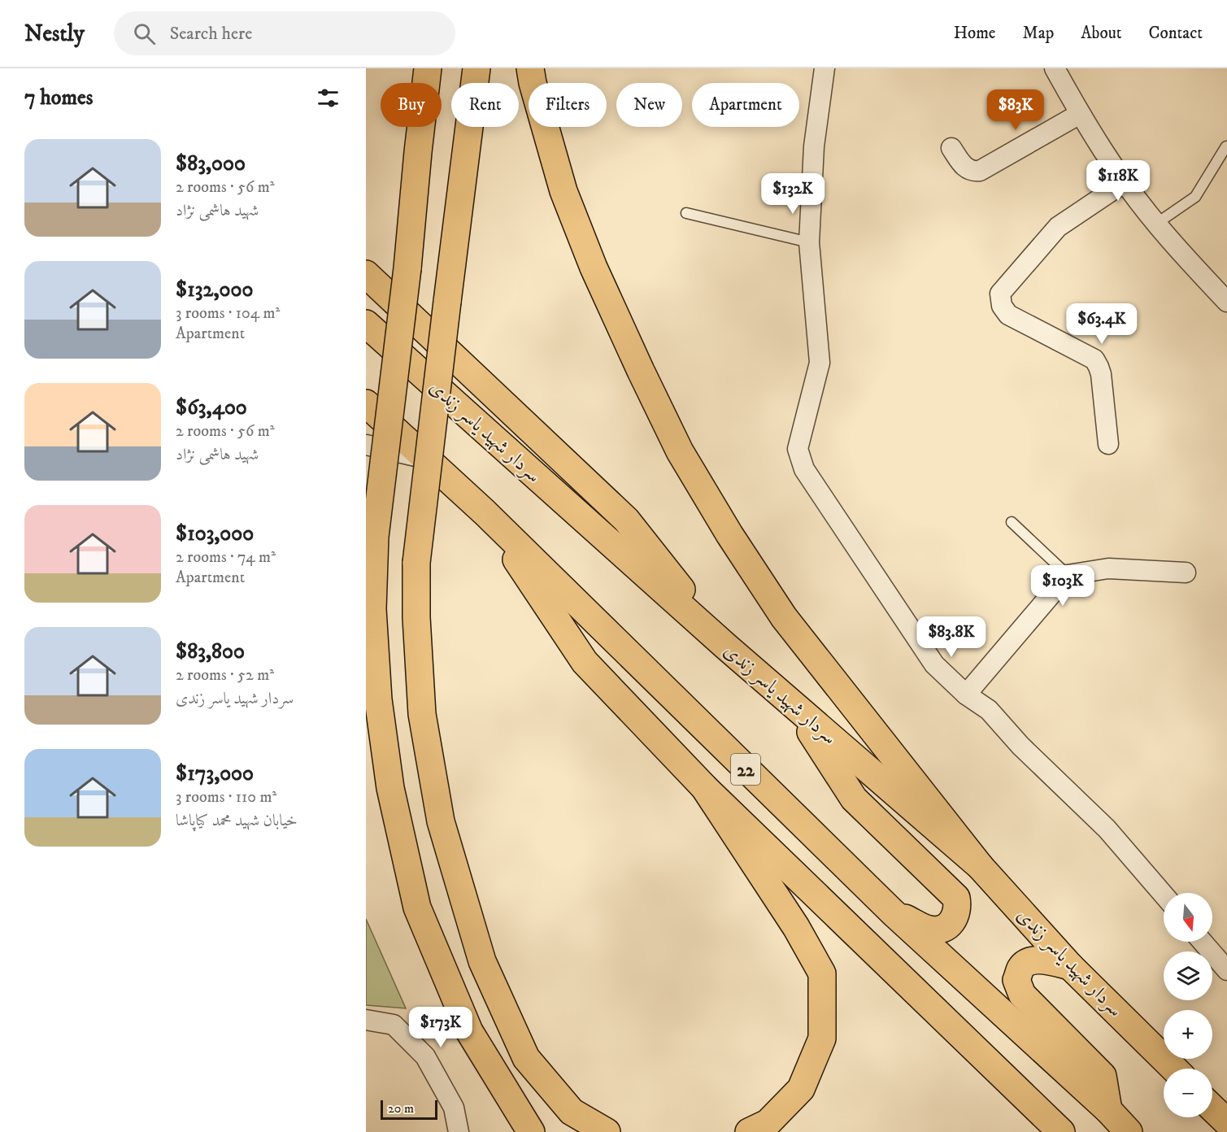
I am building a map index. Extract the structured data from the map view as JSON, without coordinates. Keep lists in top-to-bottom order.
{
  "streets": {
    "highway": ["سردار شهید یاسر زندی", "22"]
  },
  "scale_bar": "20 m",
  "north": "bottom",
  "page": {
    "header": "Nestly",
    "search": "Search here",
    "nav": [
      "Home",
      "Map",
      "About",
      "Contact"
    ],
    "heading": "7 homes",
    "chip": [
      "Buy",
      "Rent",
      "Filters",
      "New",
      "Apartment"
    ],
    "price": [
      "$83K",
      "$118K",
      "$132K",
      "$63.4K",
      "$103K",
      "$83.8K",
      "$173K"
    ],
    "list": [
      {
        "name": "$83,000",
        "note": "2 rooms · 56 m² · شهید هاشمی نژاد"
      },
      {
        "name": "$132,000",
        "note": "3 rooms · 104 m² · Apartment"
      },
      {
        "name": "$63,400",
        "note": "2 rooms · 56 m² · شهید هاشمی نژاد"
      },
      {
        "name": "$103,000",
        "note": "2 rooms · 74 m² · Apartment"
      },
      {
        "name": "$83,800",
        "note": "2 rooms · 52 m² · سردار شهید یاسر زندی"
      },
      {
        "name": "$173,000",
        "note": "3 rooms · 110 m² · خیابان شهید محمد کیاپاشا"
      }
    ],
    "map_buttons": ["+", "−"],
    "scale": "20 m"
  }
}
